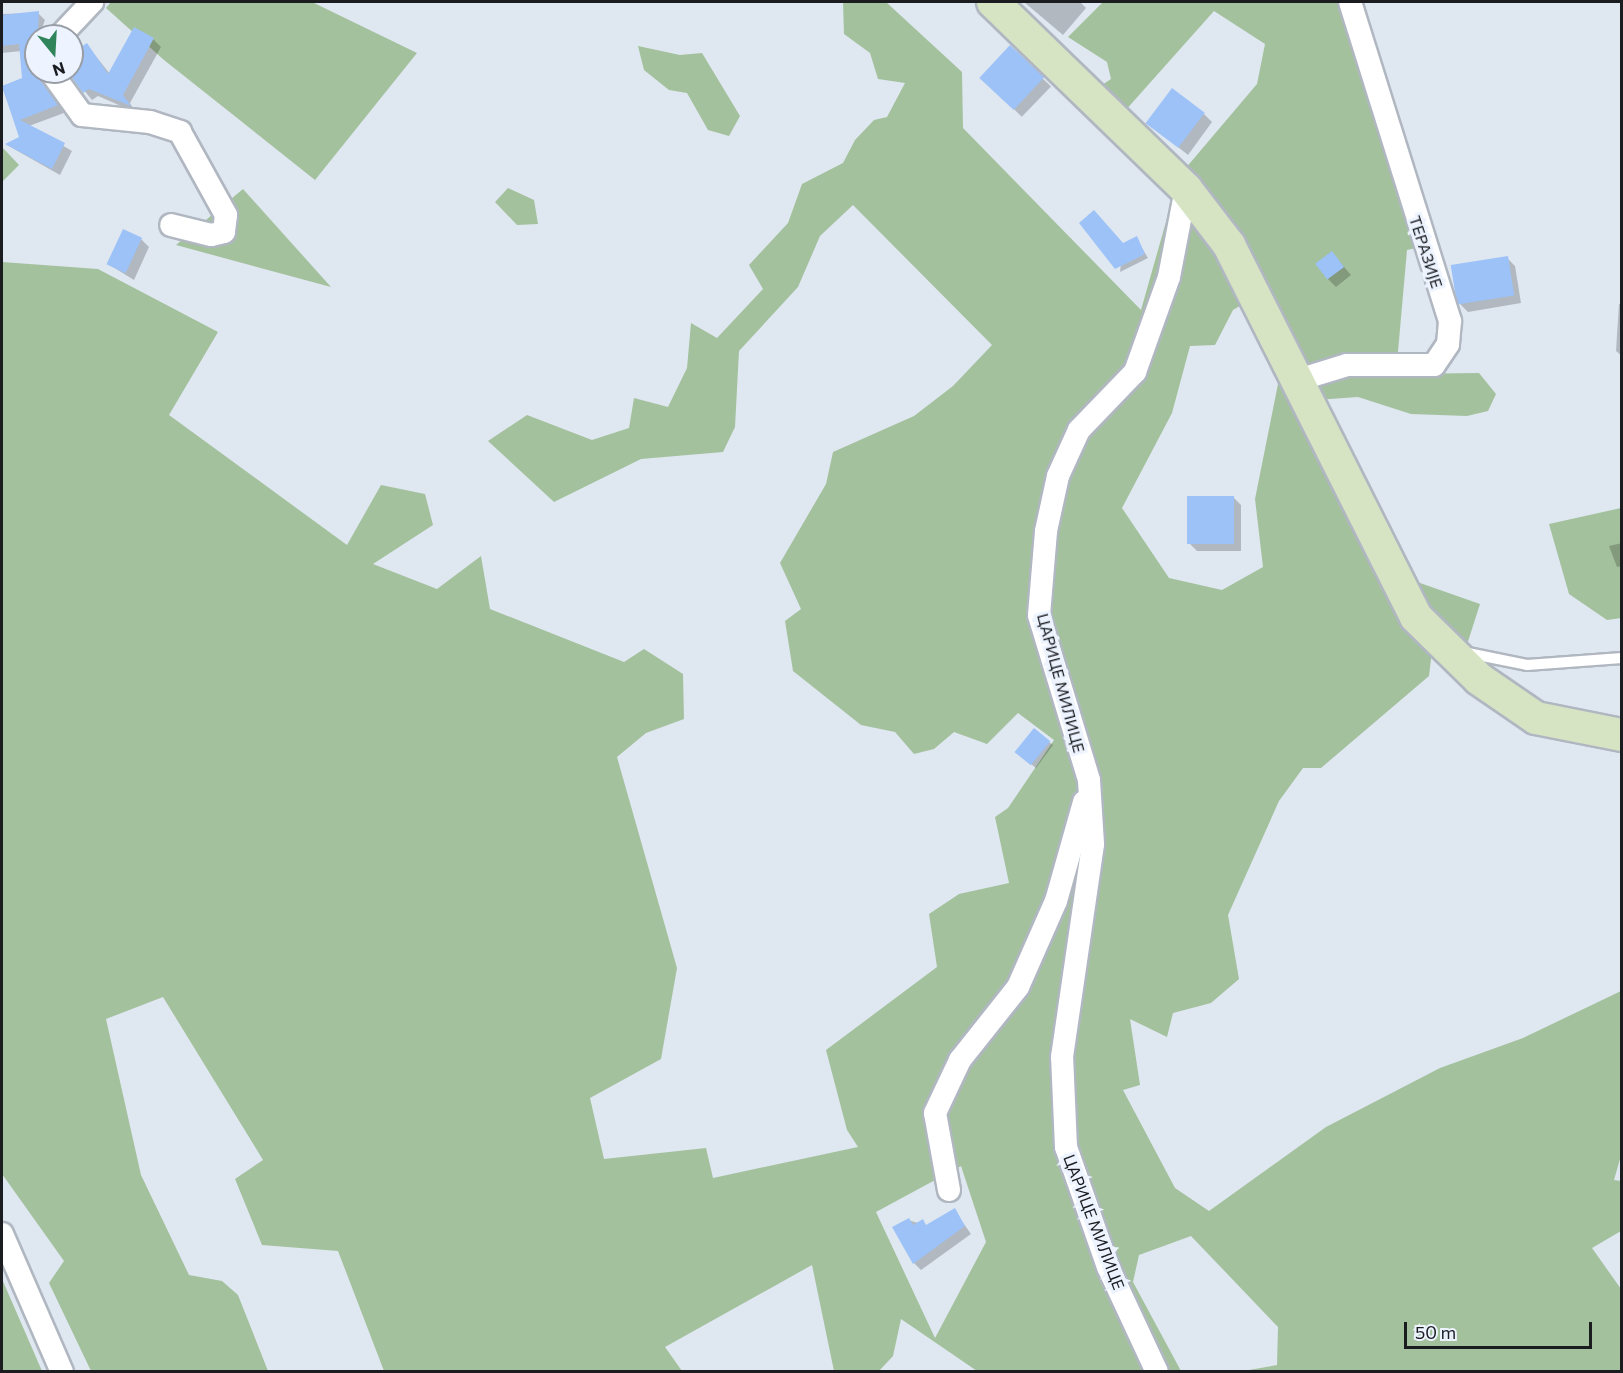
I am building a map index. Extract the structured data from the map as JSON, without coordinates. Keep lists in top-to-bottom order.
{
  "streets": {
    "street": ["ТЕРАЗИЈЕ", "ЦАРИЦЕ МИЛИЦЕ"]
  },
  "scale_bar": "50 m",
  "north": "bottom"
}
